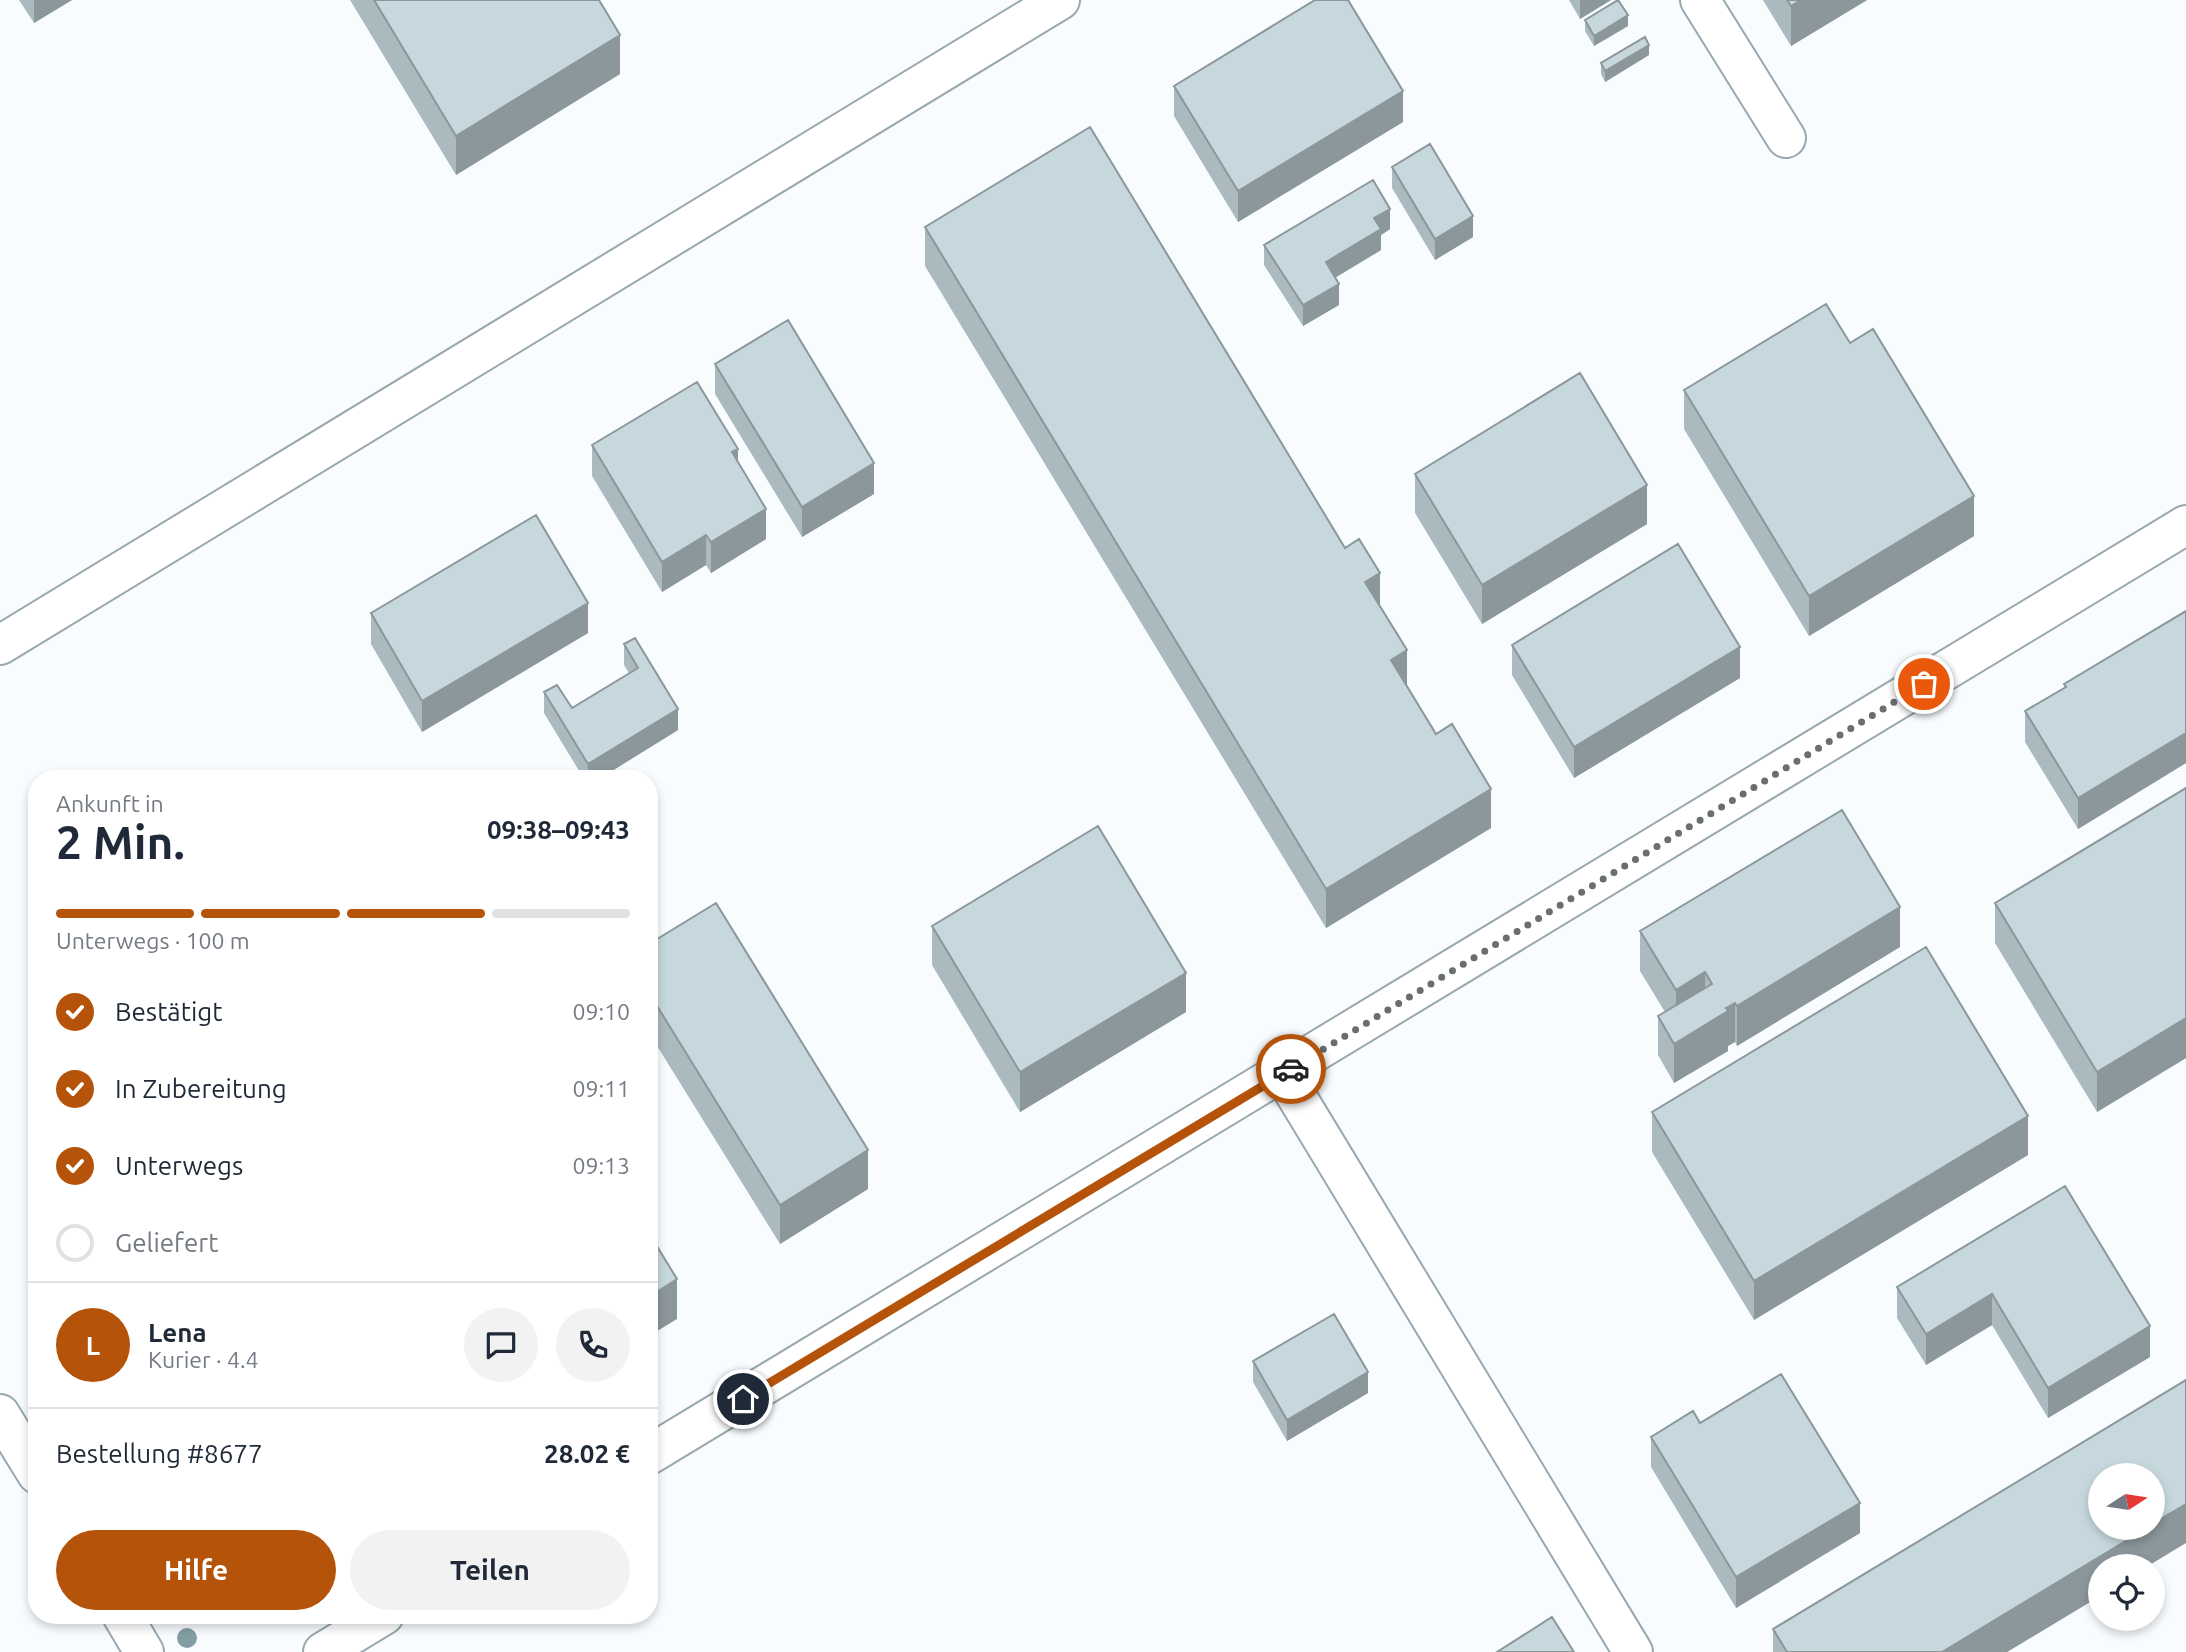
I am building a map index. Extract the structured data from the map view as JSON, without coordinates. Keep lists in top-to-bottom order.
{
  "north": "right",
  "page": {
    "heading": ["2 Min.", "Ankunft in", "09:38–09:43"],
    "panel": [
      "Lena",
      "Kurier · 4.4",
      "Bestellung #8677",
      "28.02 €"
    ],
    "bar": "Unterwegs · 100 m",
    "list": [
      ["Bestätigt", "09:10"],
      ["In Zubereitung", "09:11"],
      ["Unterwegs", "09:13"],
      "Geliefert"
    ],
    "round": "L",
    "buttons": ["Hilfe", "Teilen"]
  }
}
